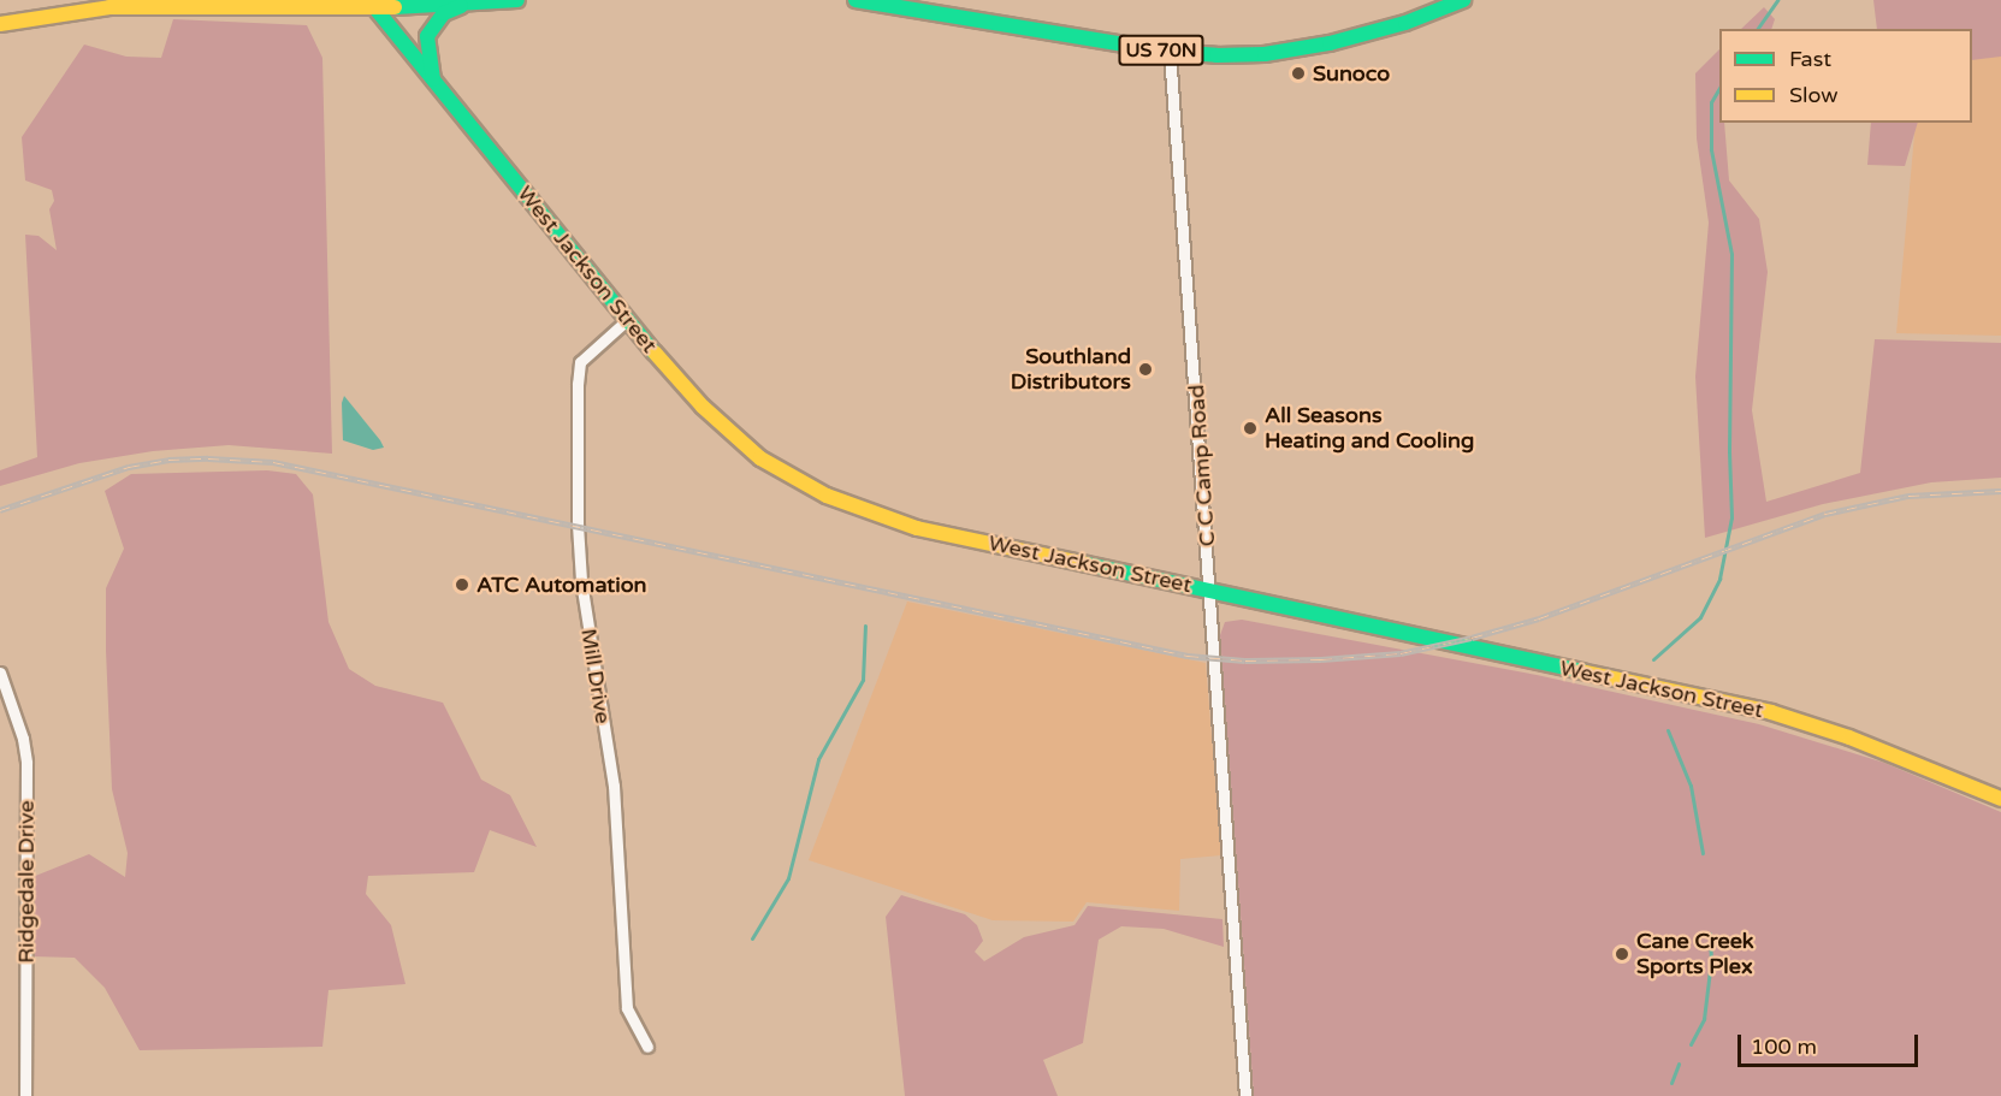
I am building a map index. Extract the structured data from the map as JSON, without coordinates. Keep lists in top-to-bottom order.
{
  "streets": {
    "street": [
      "US 70N",
      "West Jackson Street",
      "C C Camp Road",
      "Mill Drive",
      "Ridgedale Drive"
    ]
  },
  "crossings": [
    ["US 70N", "C C Camp Road"],
    ["West Jackson Street", "C C Camp Road"],
    ["West Jackson Street", "Mill Drive"]
  ],
  "places": [
    "Sunoco",
    "Southland Distributors",
    "All Seasons Heating and Cooling",
    "ATC Automation",
    "Cane Creek Sports Plex"
  ],
  "legend": ["Fast", "Slow"],
  "scale_bar": "100 m"
}
